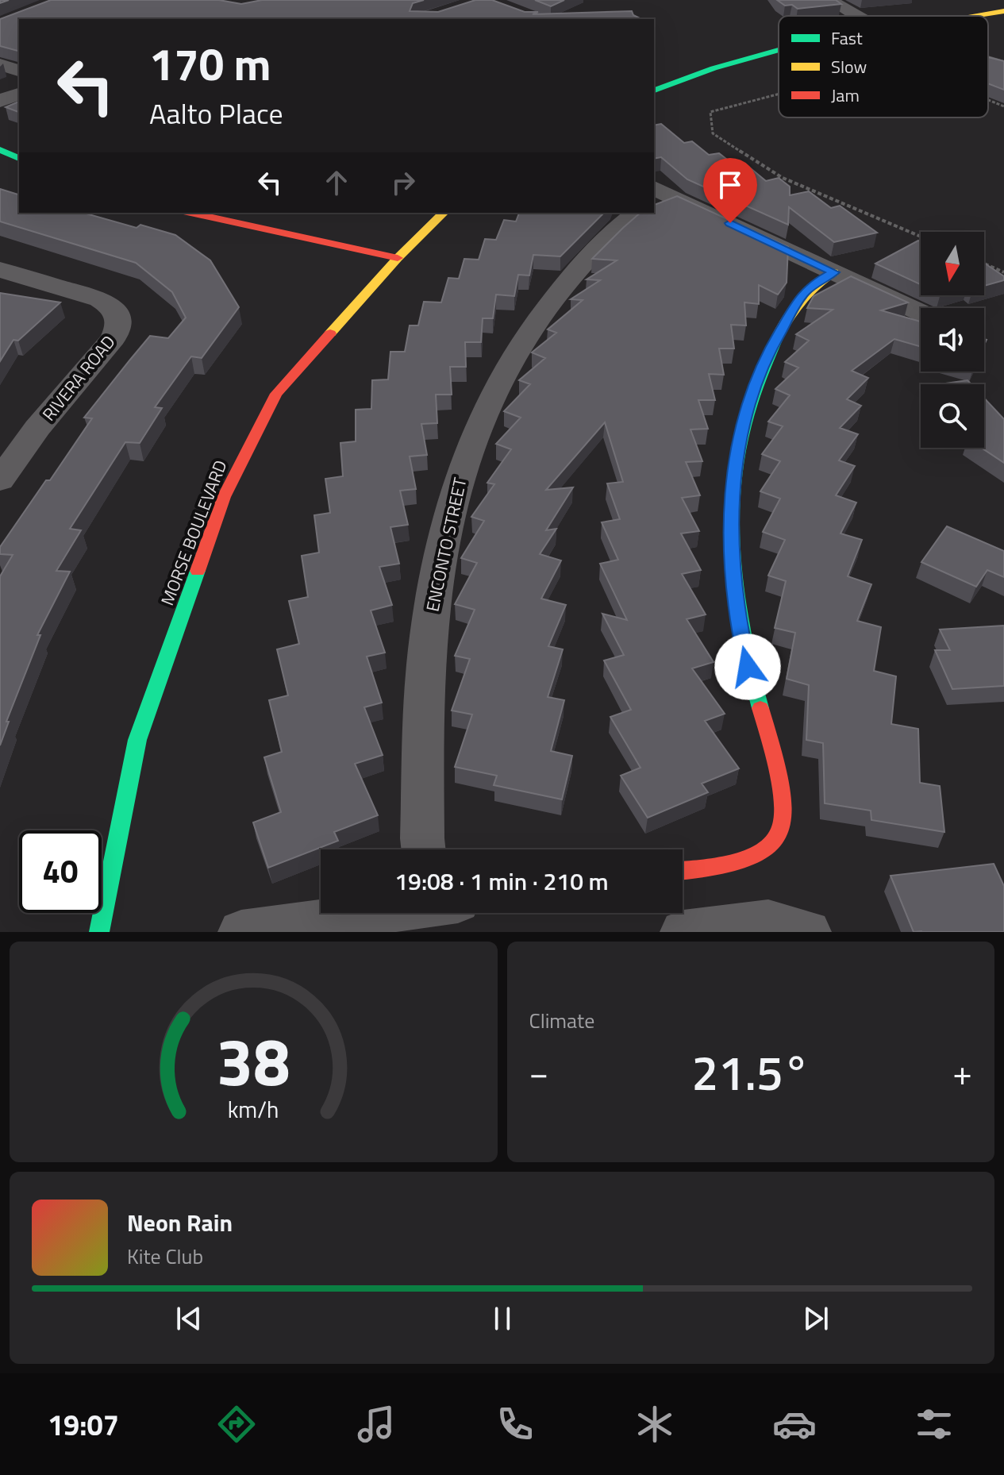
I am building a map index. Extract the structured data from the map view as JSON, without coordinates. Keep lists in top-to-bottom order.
{
  "streets": {
    "street": ["RIVERA ROAD", "MORSE BOULEVARD", "ENCONTO STREET"]
  },
  "legend": ["Fast", "Slow", "Jam"],
  "north": "bottom",
  "page": {
    "turn": ["170 m", "Aalto Place"],
    "limit": "40",
    "trip": "19:08 · 1 min · 210 m",
    "tile": "Climate",
    "heat": ["−", "21.5°", "+"],
    "song": ["Neon Rain", "Kite Club"],
    "tabs": "19:07",
    "gauge": ["38", "km/h"]
  }
}
